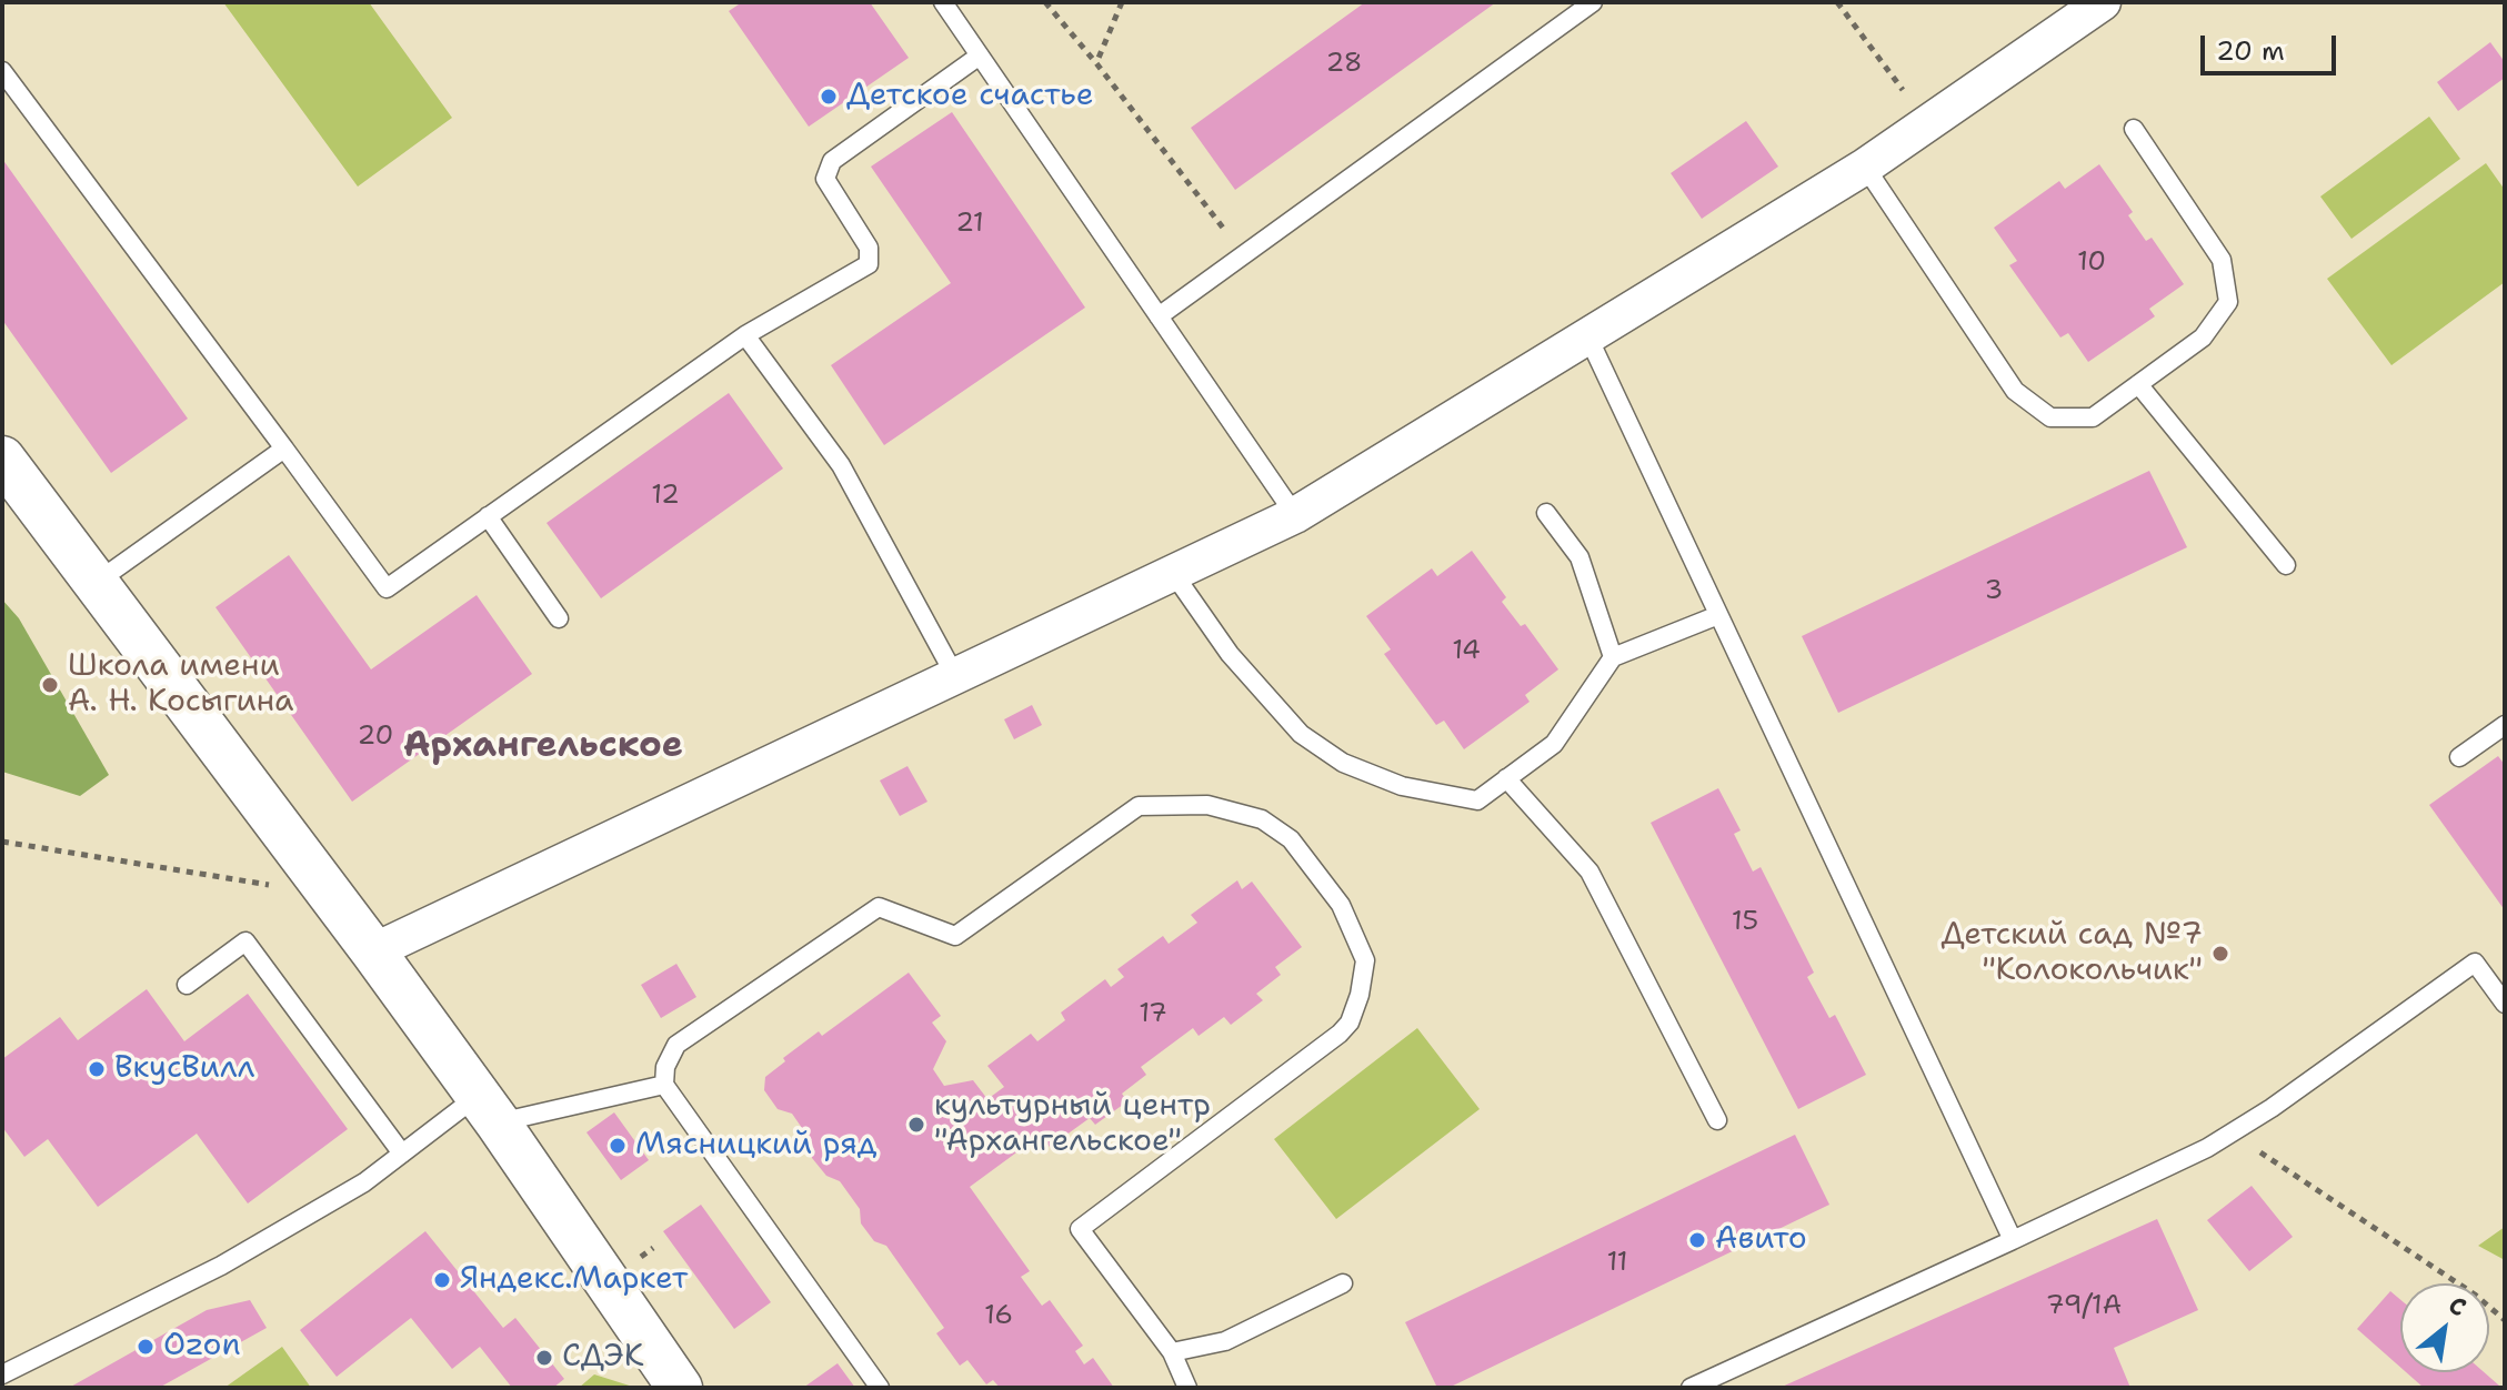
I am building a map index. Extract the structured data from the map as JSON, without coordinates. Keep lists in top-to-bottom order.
{
  "districts": ["Архангельское"],
  "places": [
    "Детское счастье",
    "Школа имени А. Н. Косыгина",
    "Детский сад №7 \"Колокольчик\"",
    "ВкусВилл",
    "культурный центр \"Архангельское\"",
    "Мясницкий ряд",
    "Авито",
    "Яндекс.Маркет",
    "Ozon",
    "СДЭК"
  ],
  "house_numbers": [
    "28",
    "21",
    "10",
    "12",
    "3",
    "14",
    "20",
    "15",
    "17",
    "11",
    "79/1А",
    "16"
  ],
  "scale_bar": "20 m",
  "north": "top right"
}
